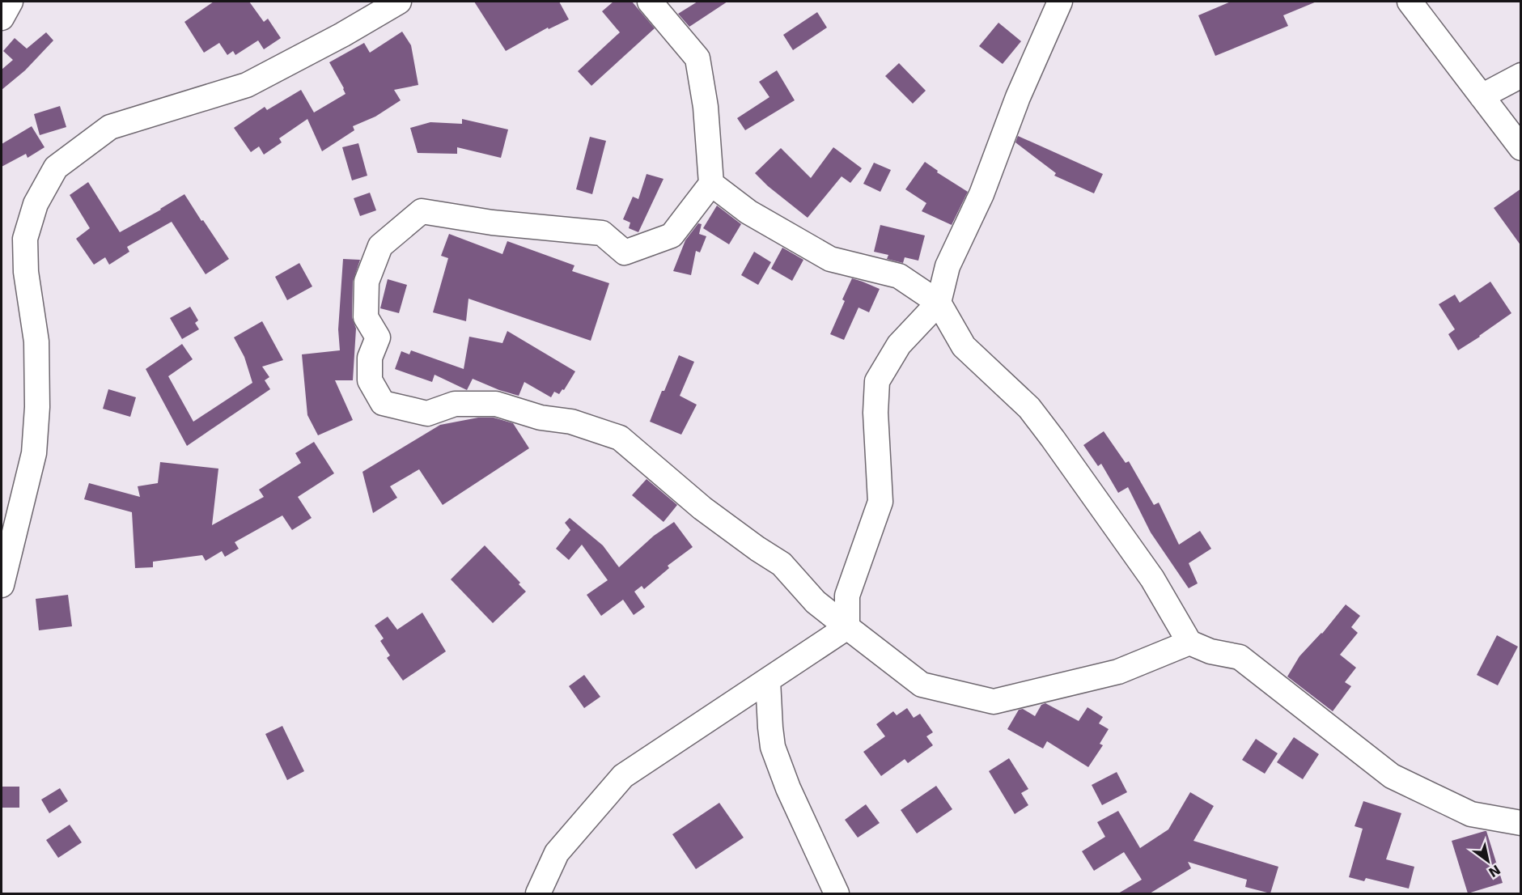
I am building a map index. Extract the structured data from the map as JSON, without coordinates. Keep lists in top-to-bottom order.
{
  "north": "bottom right"
}
